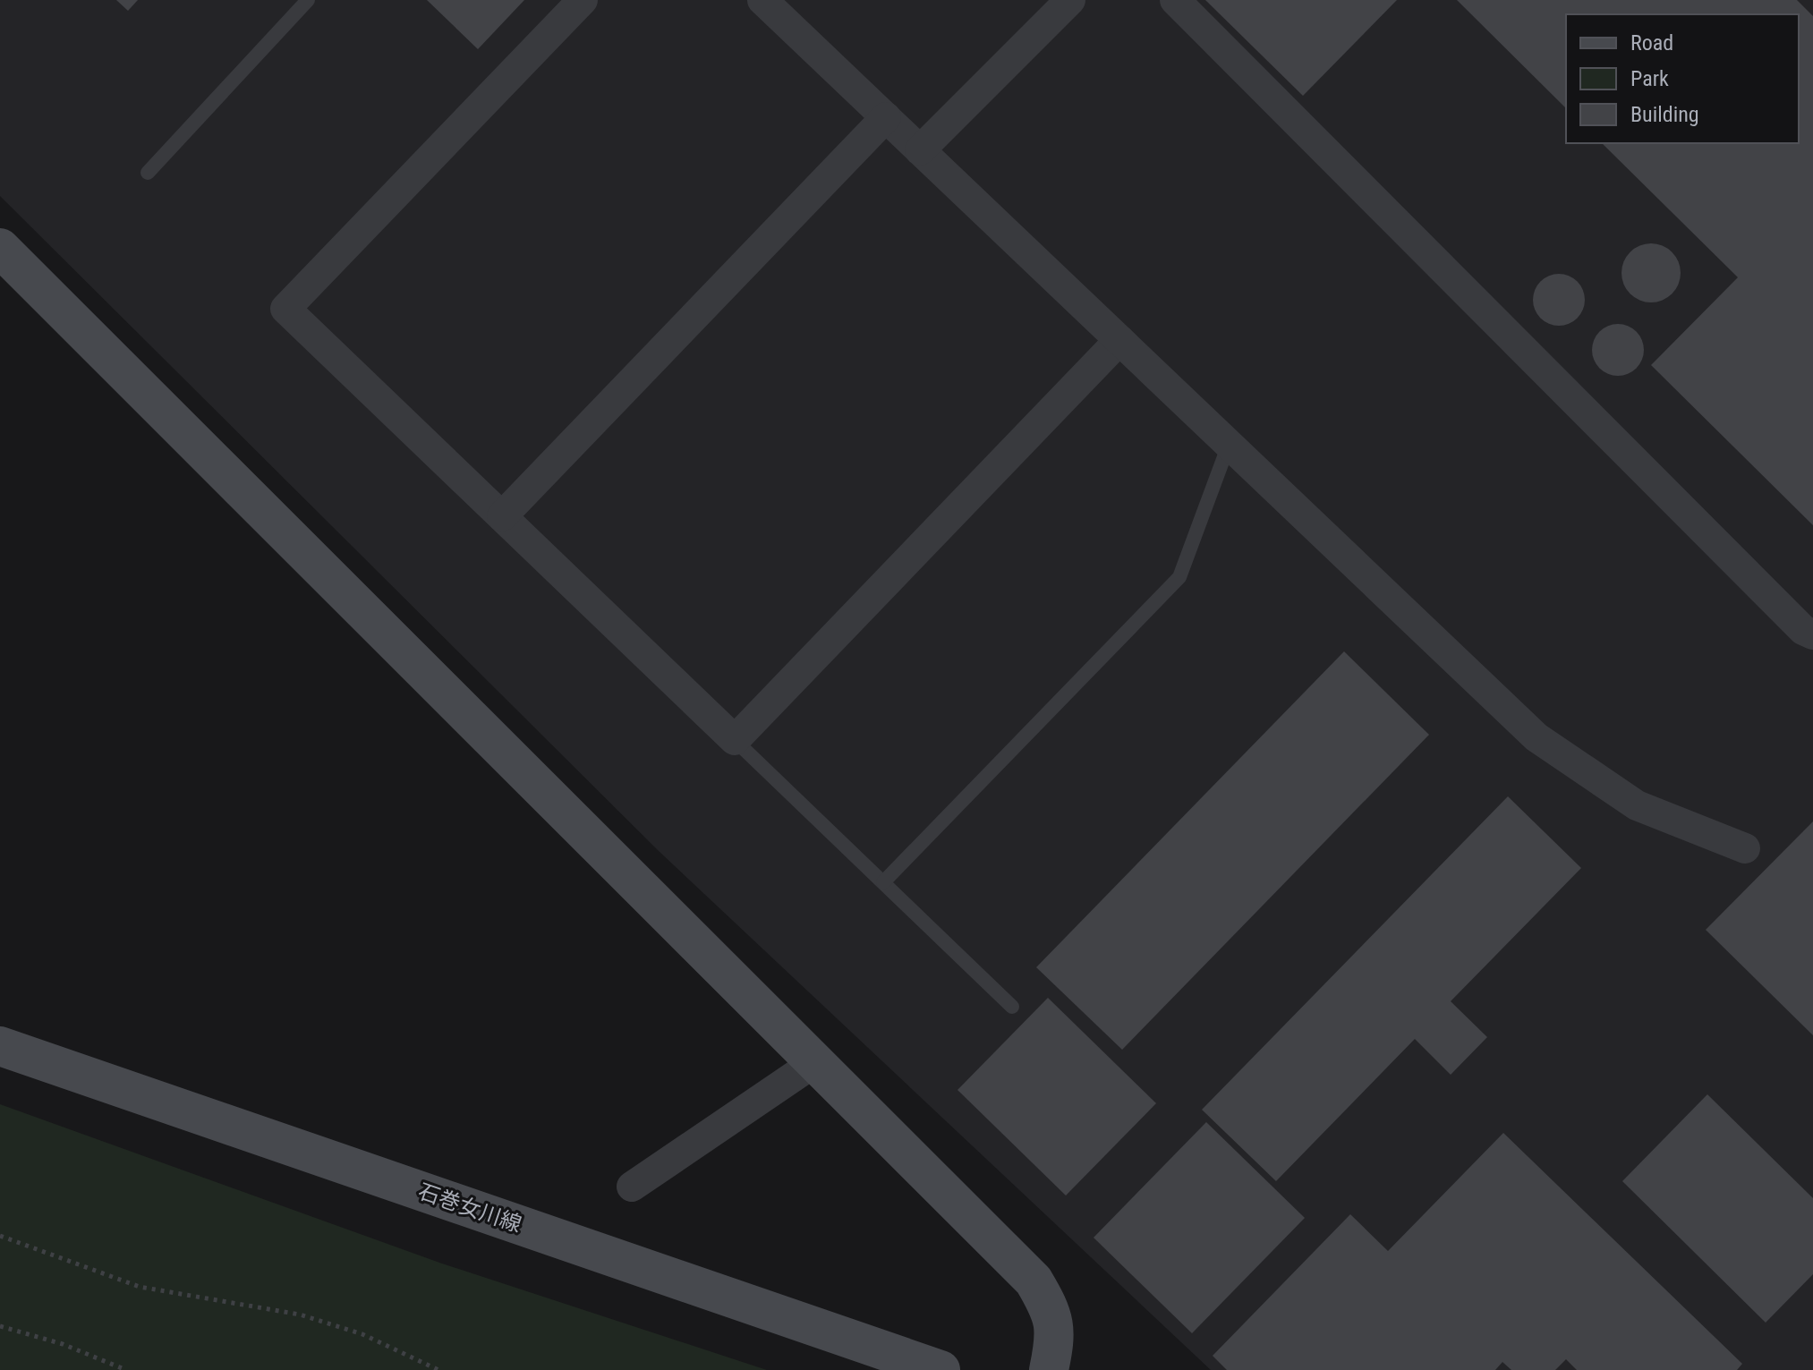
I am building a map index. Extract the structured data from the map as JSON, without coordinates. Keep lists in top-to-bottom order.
{
  "streets": {
    "street": ["石巻女川線"]
  },
  "legend": ["Road", "Park", "Building"]
}
